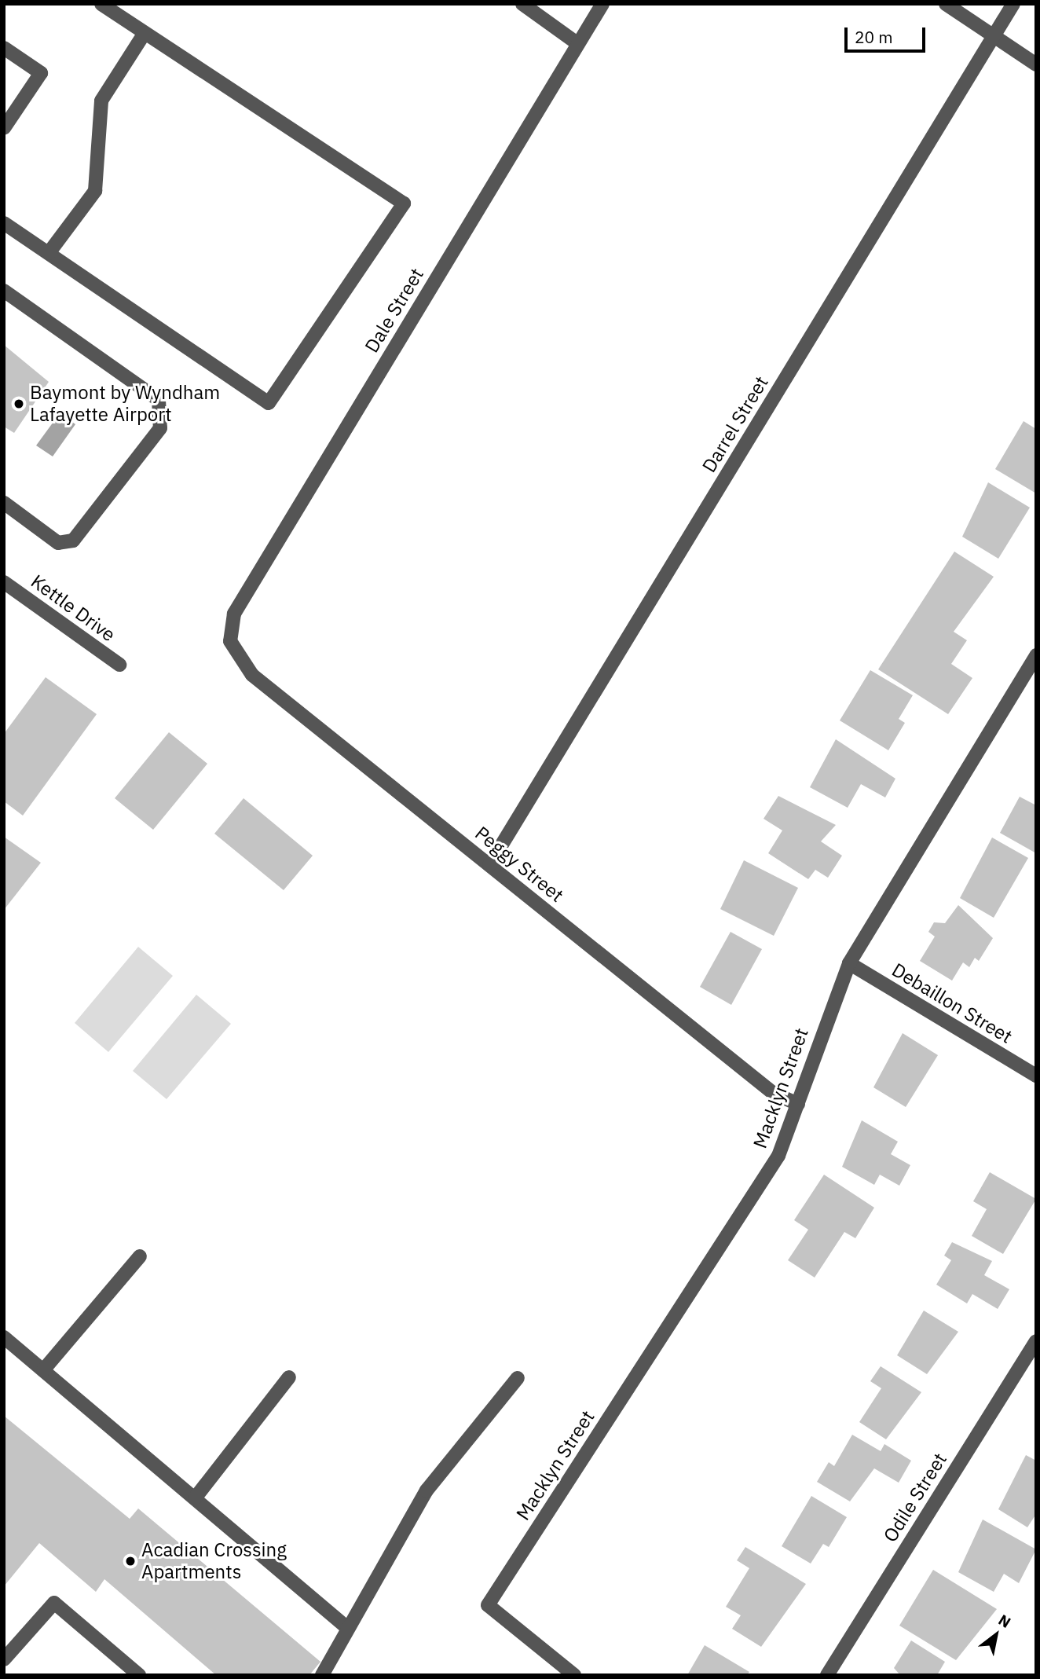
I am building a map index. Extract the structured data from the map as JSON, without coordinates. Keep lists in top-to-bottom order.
{
  "streets": {
    "street": [
      "Dale Street",
      "Darrel Street",
      "Kettle Drive",
      "Peggy Street",
      "Debaillon Street",
      "Macklyn Street",
      "Odile Street"
    ]
  },
  "crossings": [
    ["Dale Street", "Peggy Street"],
    ["Darrel Street", "Peggy Street"],
    ["Peggy Street", "Macklyn Street"],
    ["Debaillon Street", "Macklyn Street"]
  ],
  "places": ["Baymont by Wyndham Lafayette Airport", "Acadian Crossing Apartments"],
  "scale_bar": "20 m",
  "north": "top right"
}
